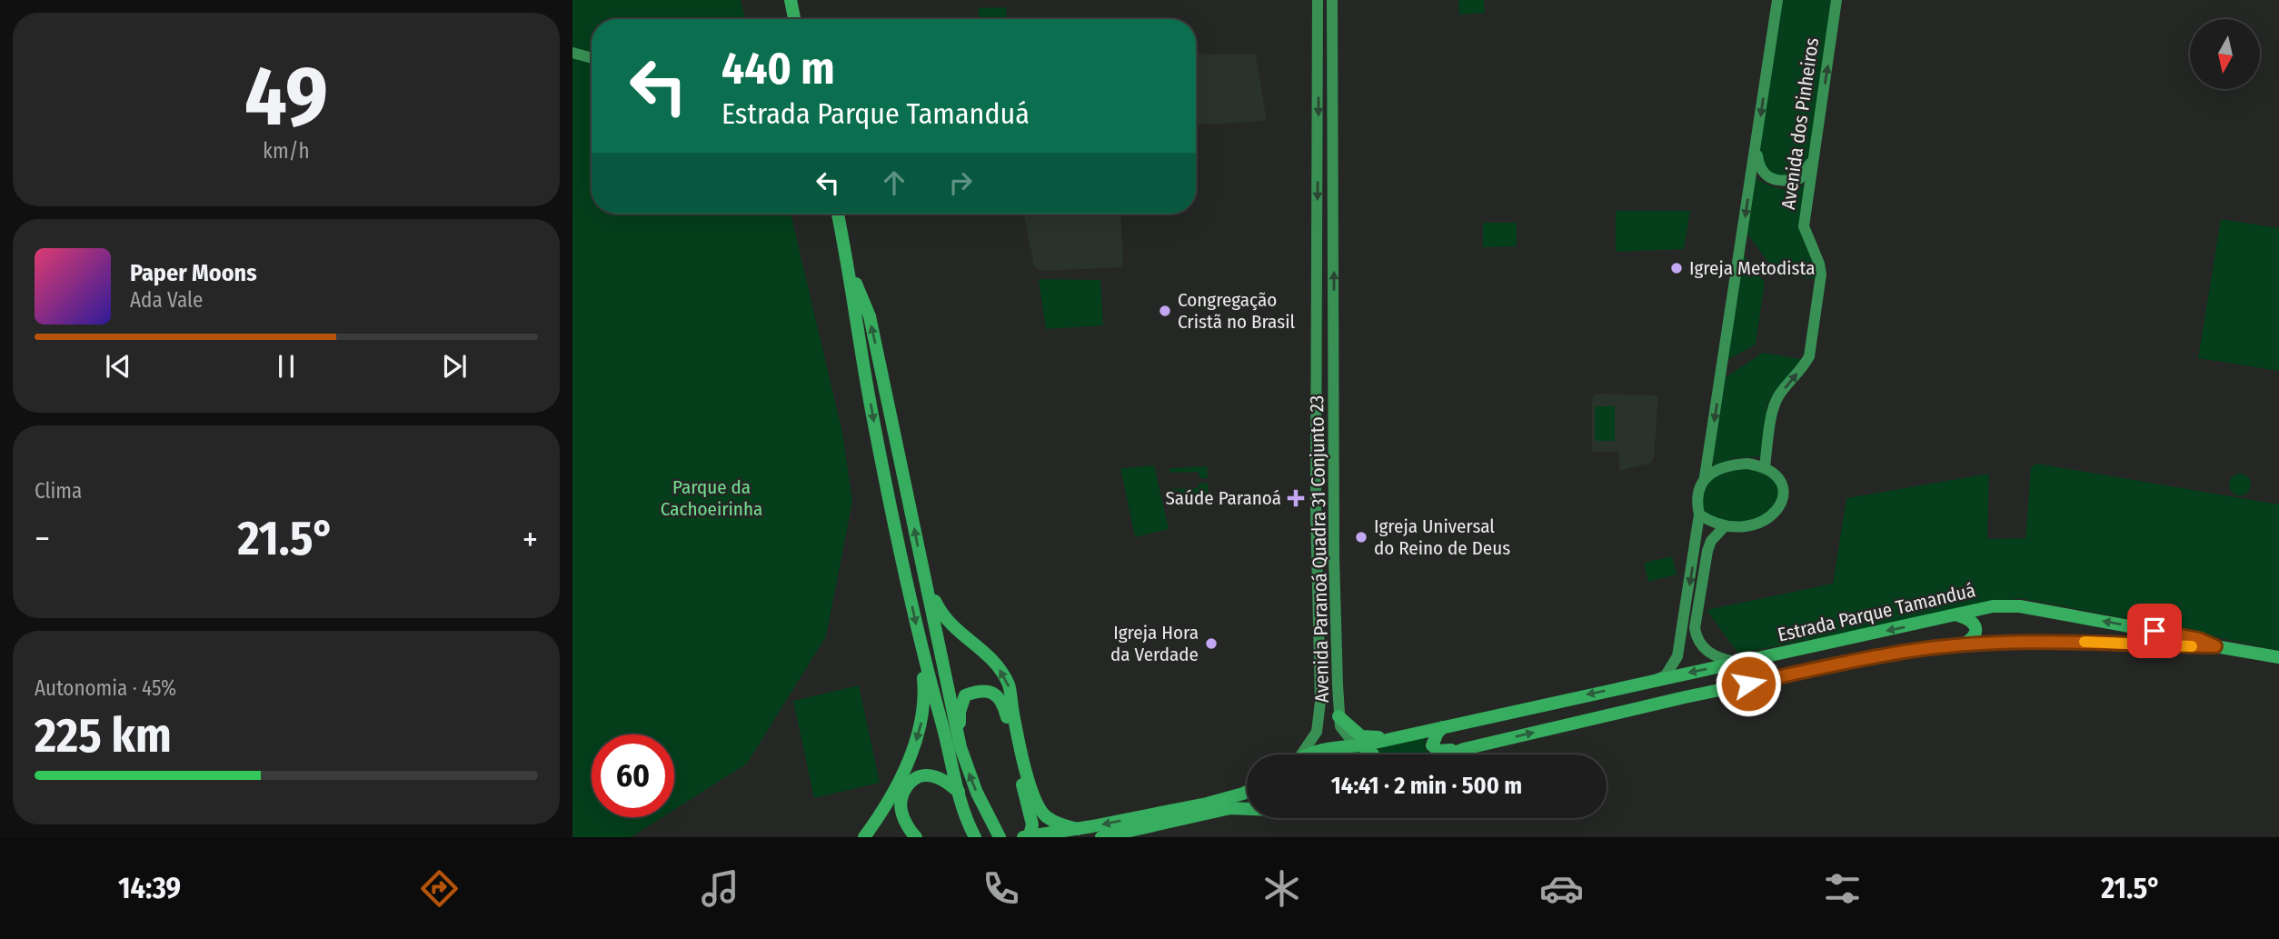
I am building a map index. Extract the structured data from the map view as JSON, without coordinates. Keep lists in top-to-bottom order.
{
  "streets": {
    "main road": ["Estrada Parque Tamanduá"],
    "street": ["Avenida dos Pinheiros", "Avenida Paranoá Quadra 31 Conjunto 23"]
  },
  "crossings": [
    ["Avenida Paranoá Quadra 31 Conjunto 23", "Estrada Parque Tamanduá"]
  ],
  "parks": ["Parque da Cachoeirinha"],
  "places": {
    "other": [
      "Igreja Metodista",
      "Congregação Cristã no Brasil",
      "Igreja Universal do Reino de Deus",
      "Igreja Hora da Verdade"
    ],
    "health": ["Saúde Paranoá"]
  },
  "north": "bottom",
  "page": {
    "tile": [
      ["49", "km/h"],
      "Clima",
      ["Autonomia · 45%", "225 km"]
    ],
    "turn": ["440 m", "Estrada Parque Tamanduá"],
    "song": ["Paper Moons", "Ada Vale"],
    "heat": ["−", "21.5°", "+"],
    "limit": "60",
    "trip": "14:41 · 2 min · 500 m",
    "tabs": ["14:39", "21.5°"]
  }
}
